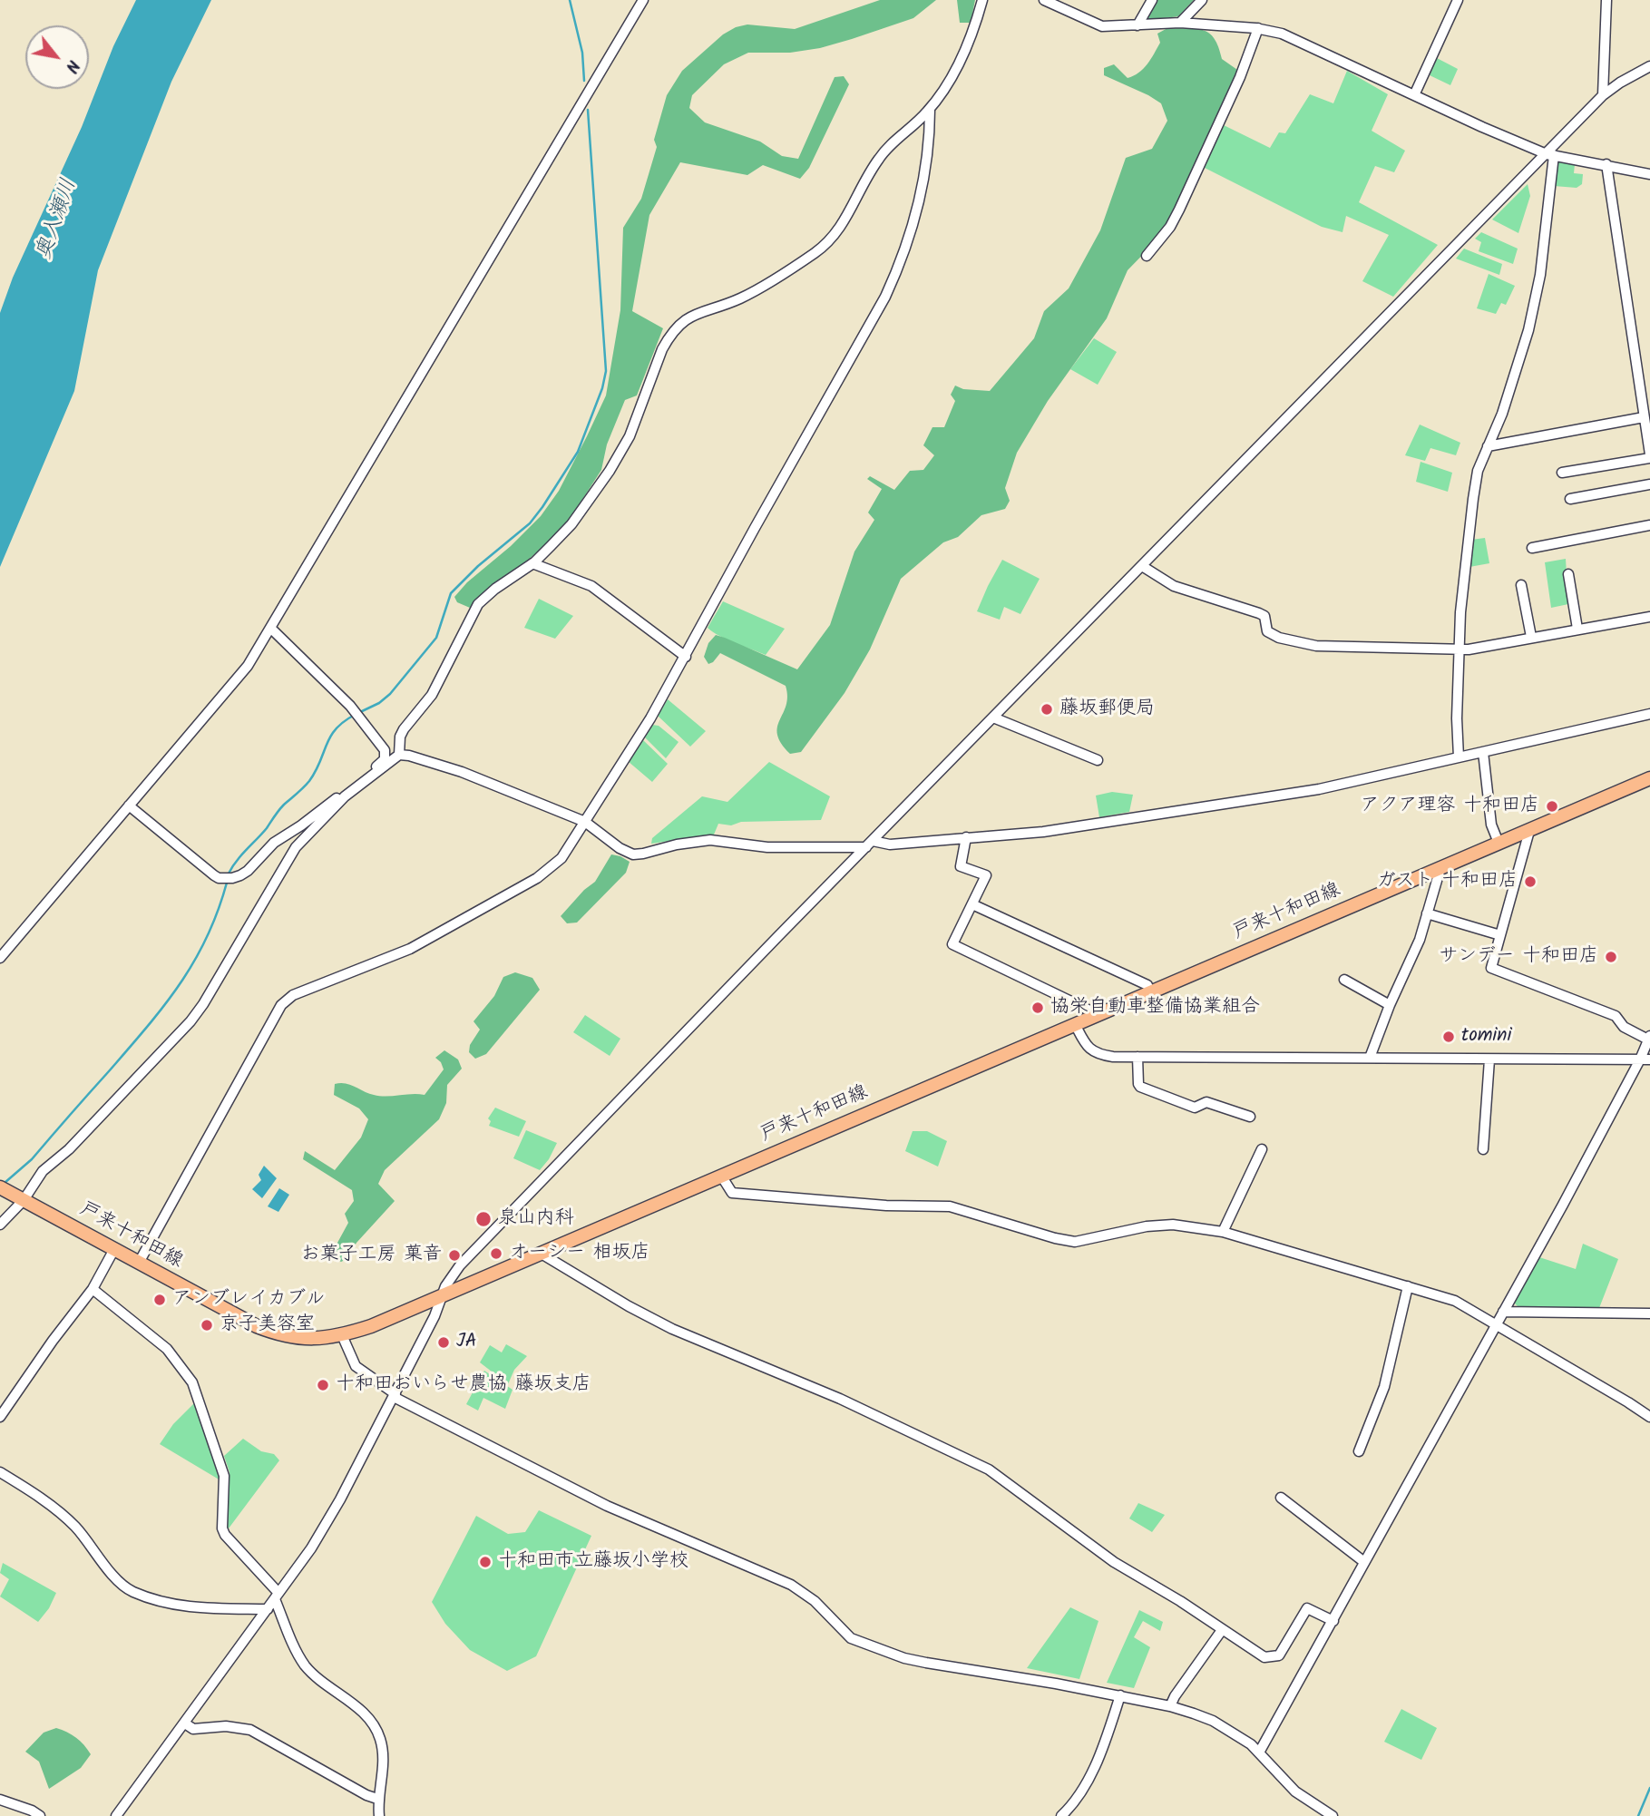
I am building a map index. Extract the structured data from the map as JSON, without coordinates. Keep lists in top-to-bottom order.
{
  "streets": {
    "main road": ["戸来十和田線"]
  },
  "water": ["奥入瀬川"],
  "places": [
    "藤坂郵便局",
    "アクア理容 十和田店",
    "ガスト 十和田店",
    "サンデー 十和田店",
    "協栄自動車整備協業組合",
    "tomini",
    "泉山内科",
    "オーシー 相坂店",
    "お菓子工房 菓音",
    "アンブレイカブル",
    "京子美容室",
    "JA",
    "十和田おいらせ農協 藤坂支店",
    "十和田市立藤坂小学校"
  ],
  "north": "bottom right"
}
